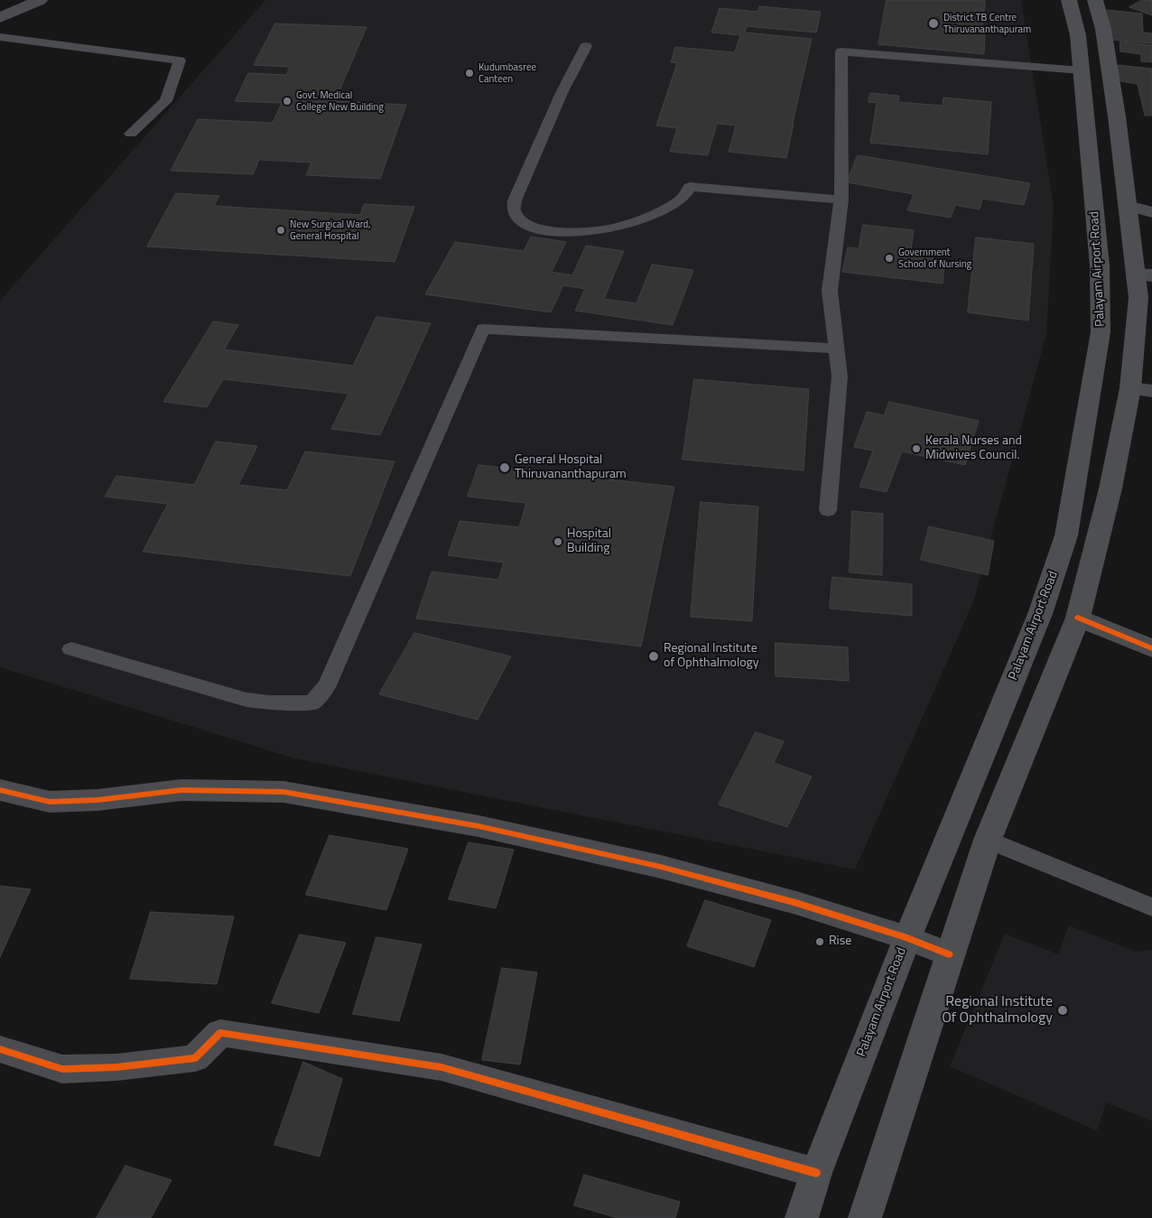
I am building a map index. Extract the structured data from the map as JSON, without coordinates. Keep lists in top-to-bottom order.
{
  "streets": {
    "main road": ["Palayam Airport Road"]
  },
  "places": [
    "District TB Centre Thiruvananthapuram",
    "Kudumbasree Canteen",
    "Govt. Medical College New Building",
    "New Surgical Ward, General Hospital",
    "Government School of Nursing",
    "Kerala Nurses and Midwives Council.",
    "General Hospital Thiruvananthapuram",
    "Hospital Building",
    "Regional Institute of Ophthalmology",
    "Rise",
    "Regional Institute Of Ophthalmology"
  ]
}
